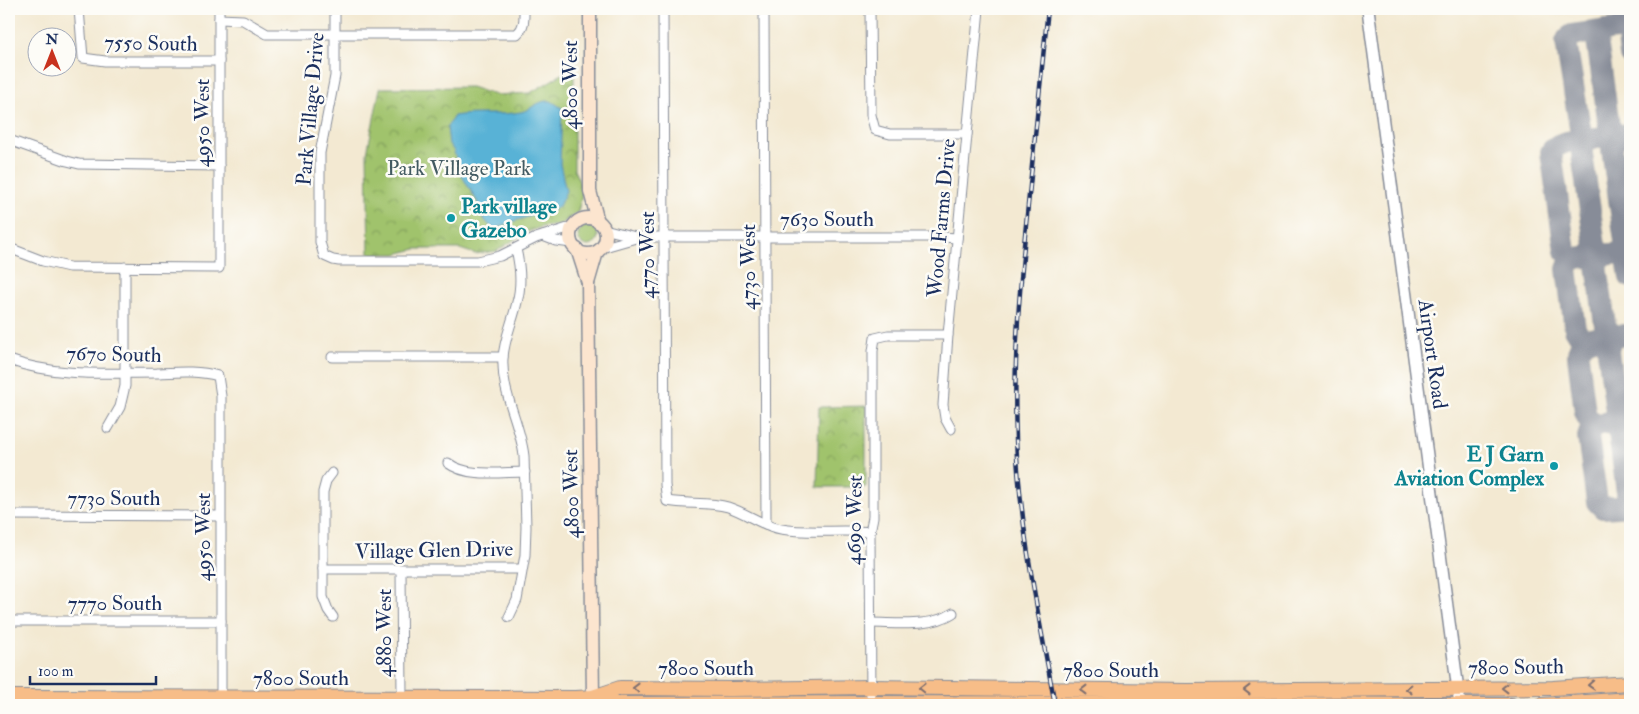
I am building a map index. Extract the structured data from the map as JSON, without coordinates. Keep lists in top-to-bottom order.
{
  "streets": {
    "main road": ["4800 West", "7800 South"],
    "street": [
      "7550 South",
      "Park Village Drive",
      "4950 West",
      "Wood Farms Drive",
      "7630 South",
      "4770 West",
      "4730 West",
      "7670 South",
      "Airport Road",
      "7730 South",
      "4690 West",
      "Village Glen Drive",
      "7770 South",
      "4880 West"
    ]
  },
  "crossings": [
    ["7550 South", "4950 West"],
    ["4800 West", "Park Village Drive"],
    ["4800 West", "7630 South"],
    ["4800 West", "7800 South"],
    ["Park Village Drive", "7630 South"],
    ["Park Village Drive", "Village Glen Drive"],
    ["4950 West", "7670 South"],
    ["4950 West", "7730 South"],
    ["4950 West", "7770 South"],
    ["4950 West", "7800 South"],
    ["Wood Farms Drive", "7630 South"],
    ["Wood Farms Drive", "4690 West"],
    ["7630 South", "4770 West"],
    ["7630 South", "4730 West"],
    ["4770 West", "4730 West"],
    ["Airport Road", "7800 South"],
    ["4690 West", "7800 South"],
    ["Village Glen Drive", "4880 West"],
    ["4880 West", "7800 South"]
  ],
  "parks": ["Park Village Park"],
  "places": ["Park village Gazebo", "E J Garn Aviation Complex"],
  "scale_bar": "100 m",
  "north": "top"
}
